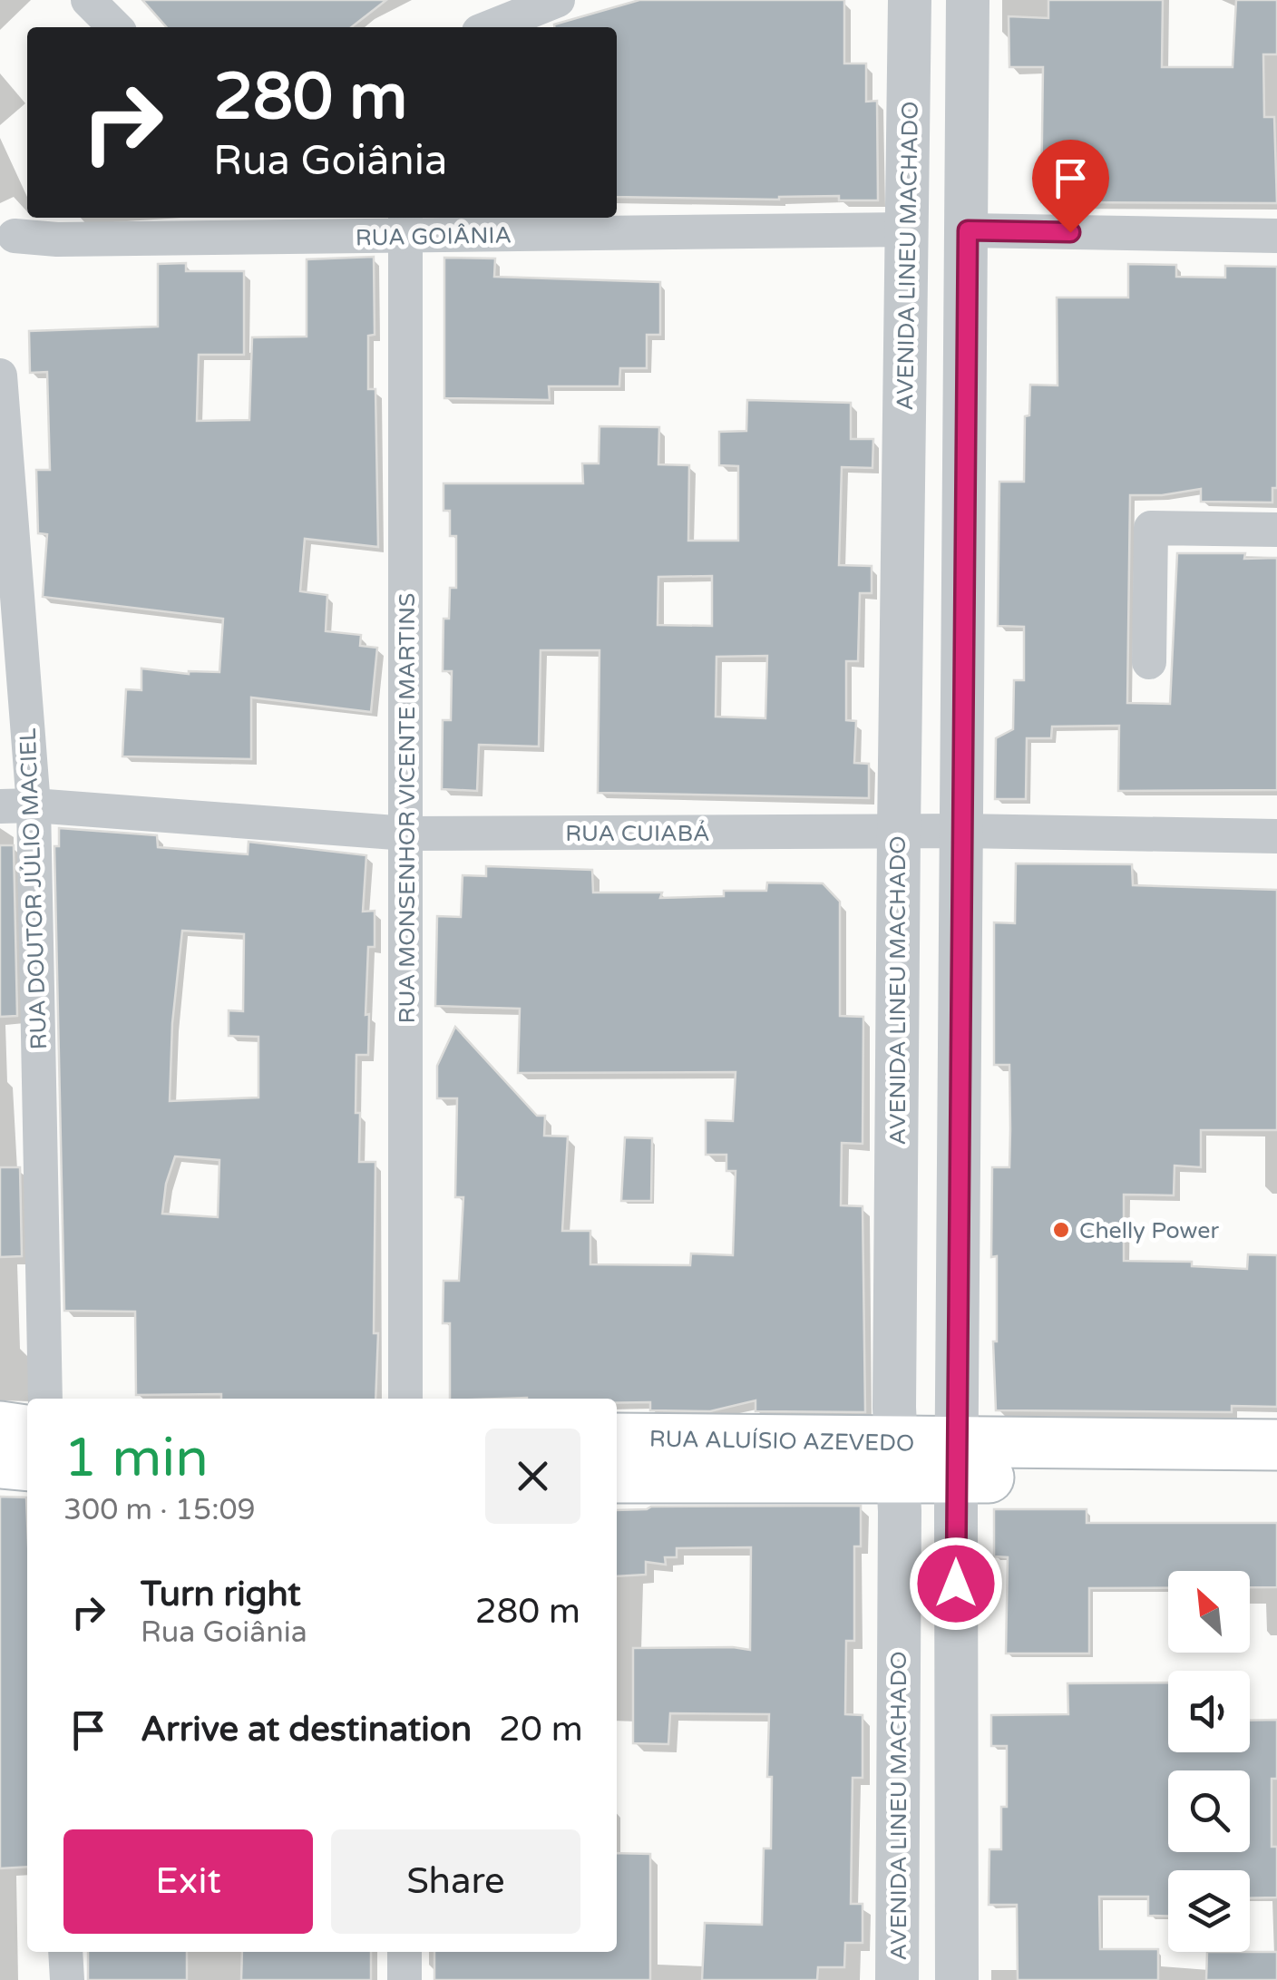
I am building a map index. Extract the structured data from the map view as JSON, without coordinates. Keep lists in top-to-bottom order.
{
  "streets": {
    "main road": ["RUA ALUÍSIO AZEVEDO"],
    "street": [
      "RUA GOIÂNIA",
      "AVENIDA LINEU MACHADO",
      "RUA MONSENHOR VICENTE MARTINS",
      "RUA CUIABÁ",
      "RUA DOUTOR JÚLIO MACIEL"
    ]
  },
  "crossings": [
    ["RUA GOIÂNIA", "AVENIDA LINEU MACHADO"],
    ["RUA GOIÂNIA", "RUA MONSENHOR VICENTE MARTINS"],
    ["AVENIDA LINEU MACHADO", "RUA CUIABÁ"],
    ["AVENIDA LINEU MACHADO", "RUA ALUÍSIO AZEVEDO"],
    ["RUA MONSENHOR VICENTE MARTINS", "RUA CUIABÁ"],
    ["RUA CUIABÁ", "RUA DOUTOR JÚLIO MACIEL"]
  ],
  "places": ["Chelly Power"],
  "north": "top left",
  "page": {
    "turn": ["280 m", "Rua Goiânia"],
    "heading": ["1 min", "300 m · 15:09"],
    "list": [
      {
        "name": "Turn right",
        "note": "Rua Goiânia",
        "value": "280 m"
      },
      {
        "name": "Arrive at destination",
        "value": "20 m"
      }
    ],
    "buttons": ["Exit", "Share"]
  }
}
